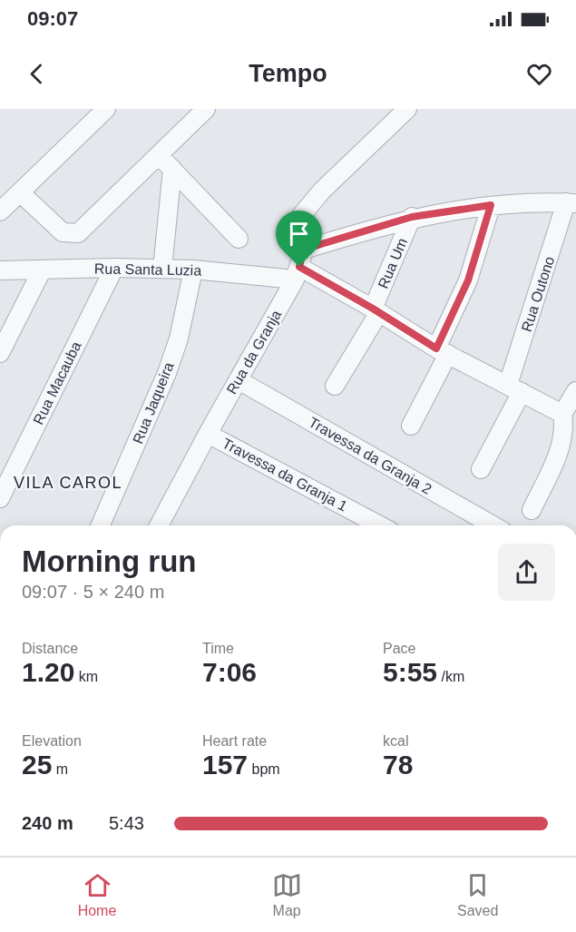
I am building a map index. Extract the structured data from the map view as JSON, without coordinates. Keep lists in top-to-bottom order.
{
  "streets": {
    "street": [
      "Rua Um",
      "Rua Santa Luzia",
      "Rua Outono",
      "Rua da Granja",
      "Rua Macauba",
      "Rua Jaqueira",
      "Travessa da Granja 2",
      "Travessa da Granja 1"
    ]
  },
  "crossings": [
    ["Rua Santa Luzia", "Rua da Granja"],
    ["Rua Santa Luzia", "Rua Macauba"],
    ["Rua Santa Luzia", "Rua Jaqueira"],
    ["Rua da Granja", "Travessa da Granja 2"],
    ["Rua da Granja", "Travessa da Granja 1"]
  ],
  "districts": ["VILA CAROL"],
  "page": {
    "status": "09:07",
    "header": "Tempo",
    "heading": ["Morning run", "09:07 · 5 × 240 m"],
    "stats": [
      ["Distance", "1.20 km"],
      ["Time", "7:06"],
      ["Pace", "5:55 /km"],
      ["Elevation", "25 m"],
      ["Heart rate", "157 bpm"],
      ["kcal", "78"]
    ],
    "list": [
      {
        "name": "240 m",
        "note": "5:43"
      }
    ],
    "tabs": ["Home", "Map", "Saved"]
  }
}
